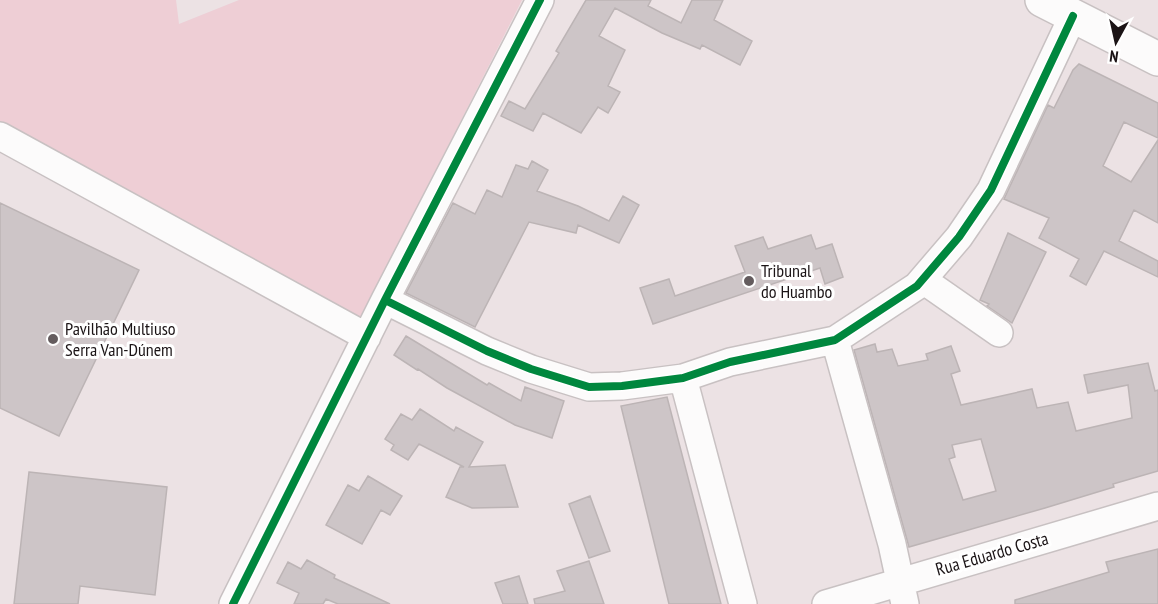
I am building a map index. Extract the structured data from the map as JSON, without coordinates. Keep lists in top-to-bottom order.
{
  "streets": {
    "street": ["Rua Eduardo Costa"]
  },
  "places": ["Tribunal do Huambo", "Pavilhão Multiuso Serra Van-Dúnem"],
  "north": "bottom"
}
